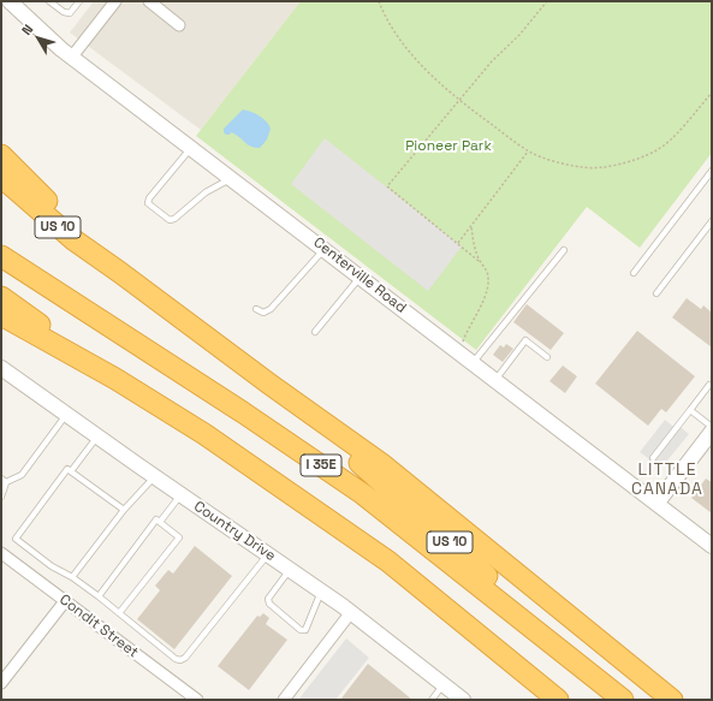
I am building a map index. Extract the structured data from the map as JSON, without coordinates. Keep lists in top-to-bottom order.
{
  "streets": {
    "highway": ["US 10", "I 35E"],
    "street": ["Centerville Road", "Country Drive", "Condit Street"]
  },
  "districts": ["LITTLE CANADA"],
  "parks": ["Pioneer Park"],
  "north": "top left"
}
